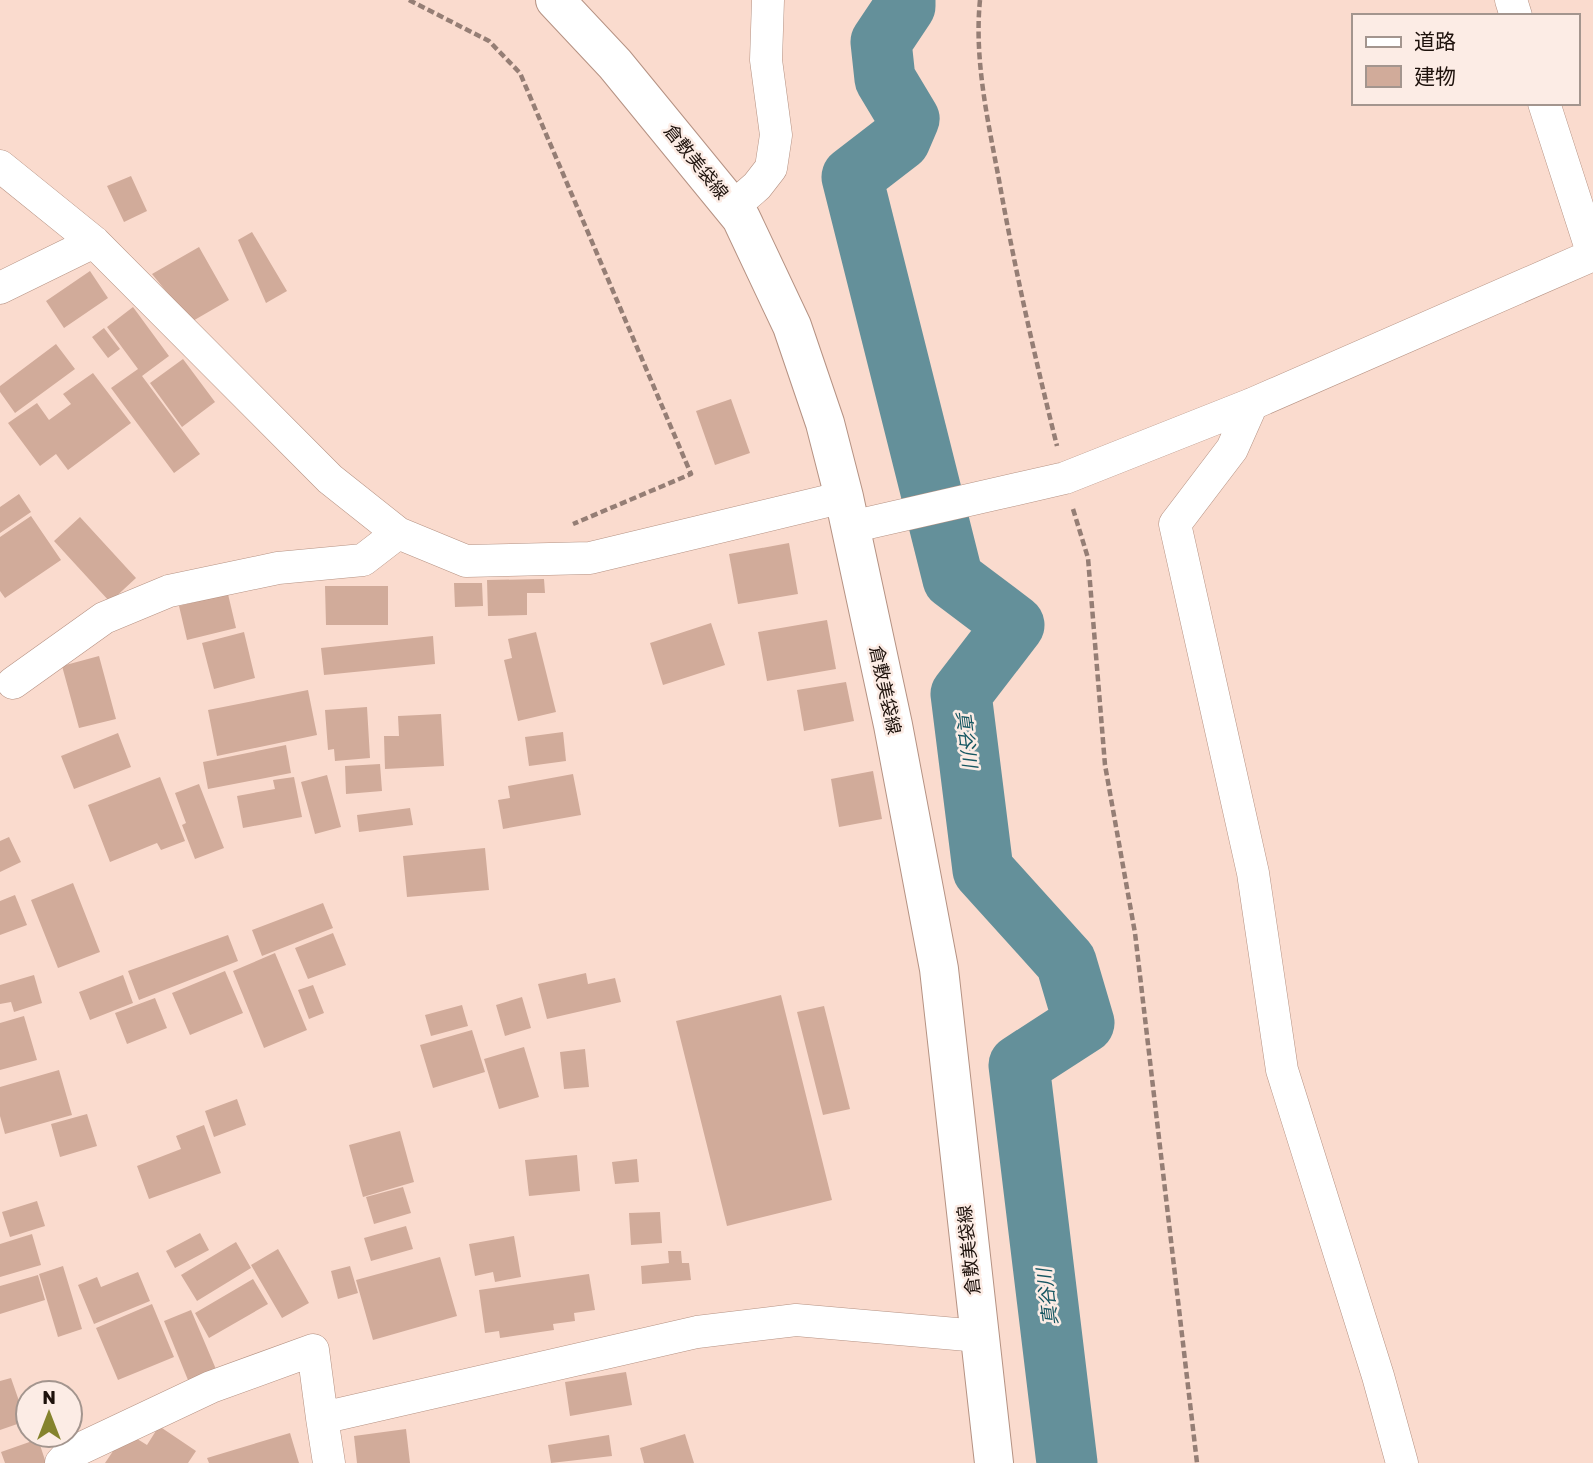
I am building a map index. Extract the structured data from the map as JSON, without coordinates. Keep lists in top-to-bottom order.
{
  "streets": {
    "main road": ["倉敷美袋線"]
  },
  "water": ["真谷川"],
  "legend": ["道路", "建物"],
  "north": "top"
}
